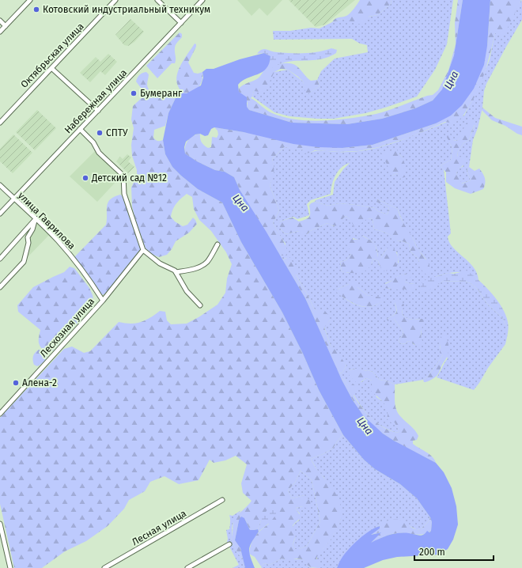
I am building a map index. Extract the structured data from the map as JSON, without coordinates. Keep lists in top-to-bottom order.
{
  "streets": {
    "street": [
      "Октябрьская улица",
      "Набережная улица",
      "улица Гаврилова",
      "Лесхозная улица",
      "Лесная улица"
    ]
  },
  "crossings": [
    ["Набережная улица", "улица Гаврилова"],
    ["улица Гаврилова", "Лесхозная улица"]
  ],
  "water": ["Цна"],
  "places": [
    "Котовский индустриальный техникум",
    "Бумеранг",
    "СПТУ",
    "Детский сад №12",
    "Алена-2"
  ],
  "scale_bar": "200 m"
}
